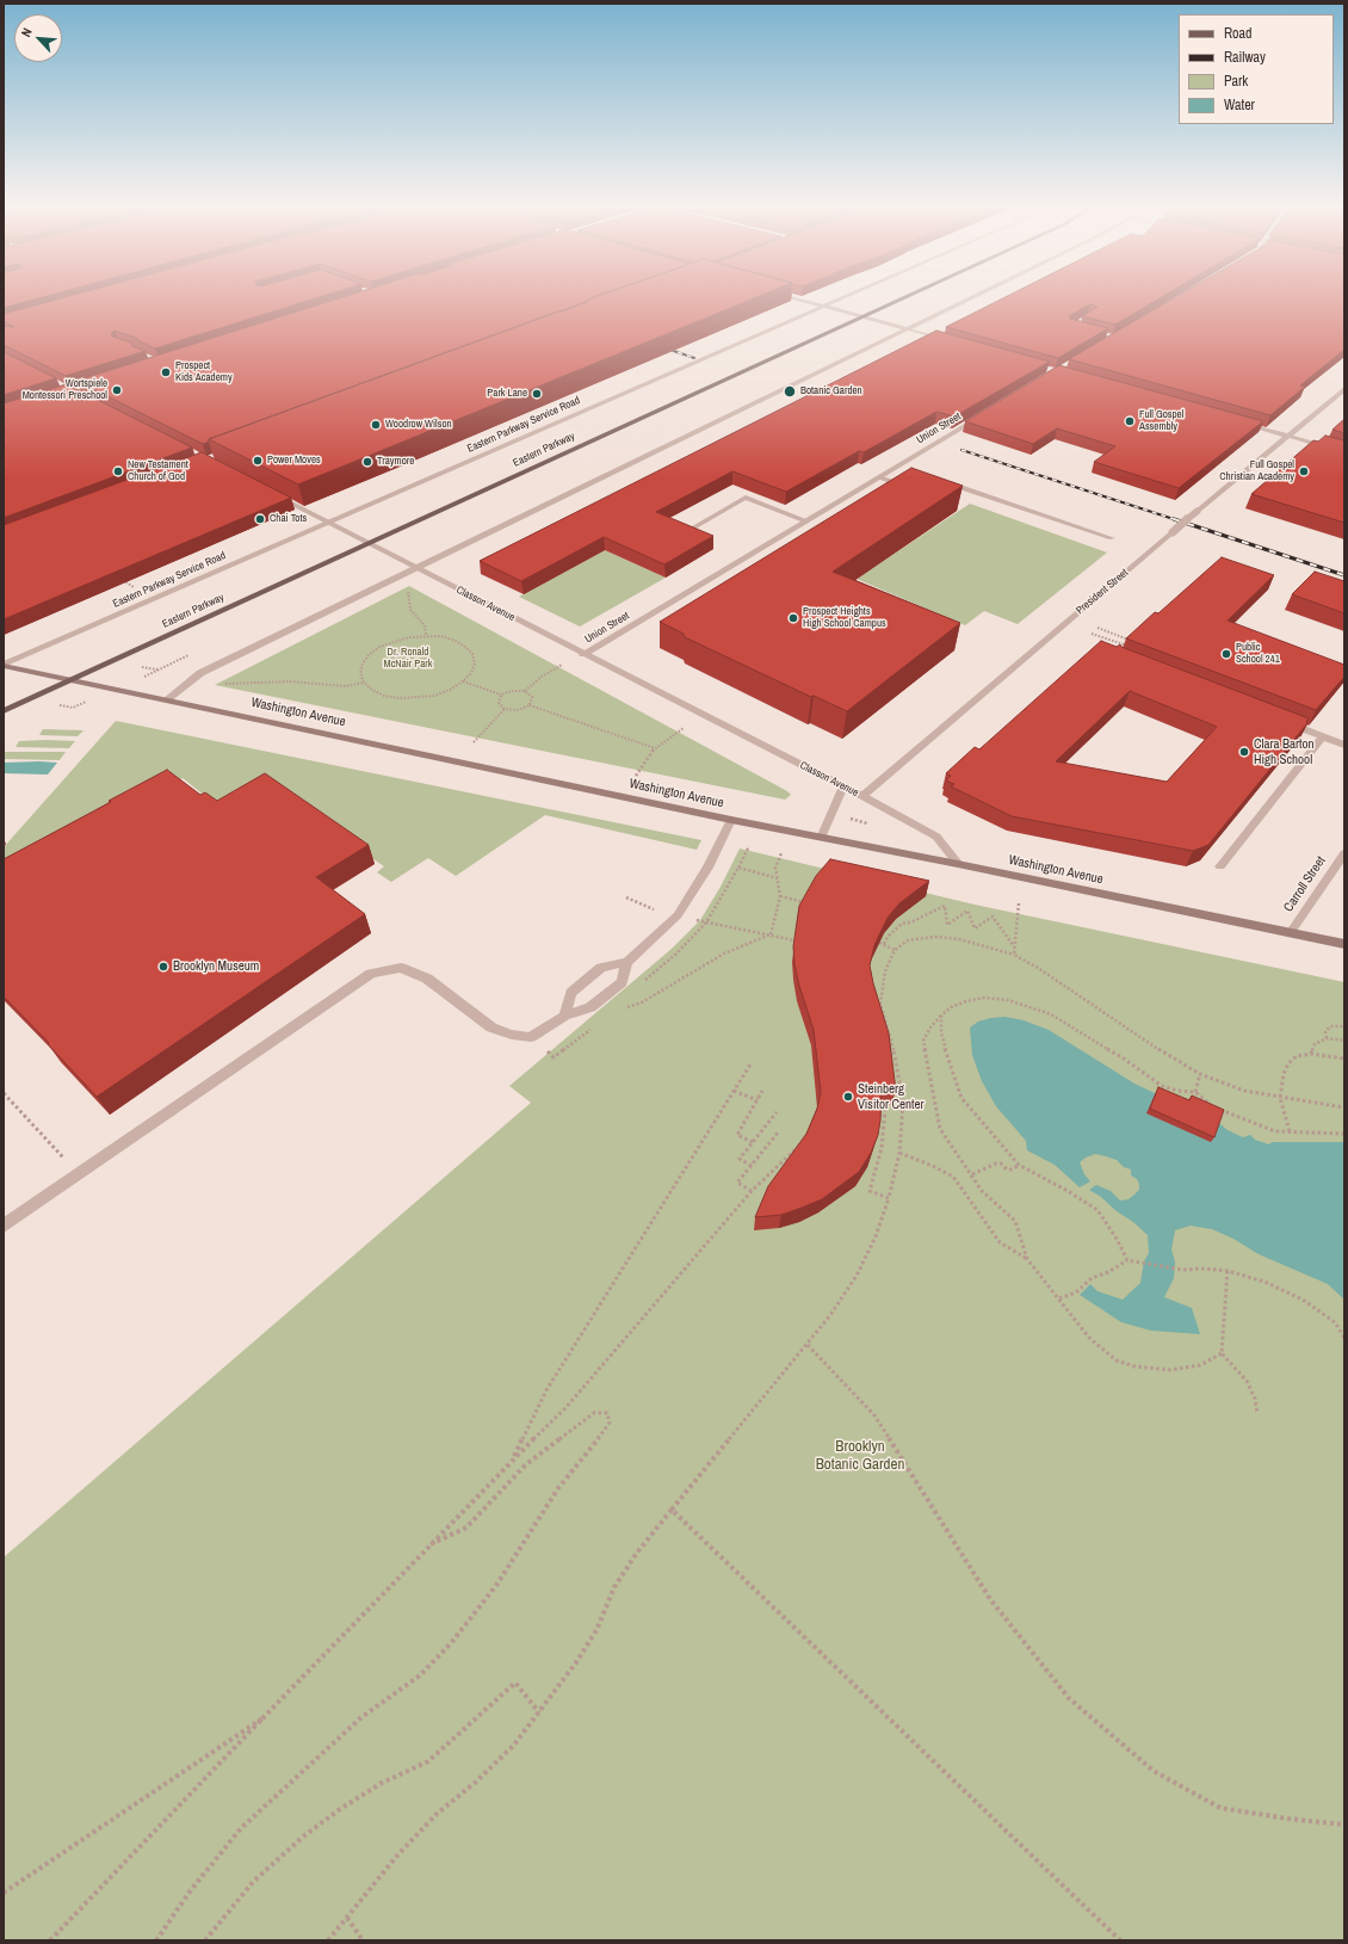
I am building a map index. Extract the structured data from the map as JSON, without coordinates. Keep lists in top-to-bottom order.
{
  "streets": {
    "main road": ["Eastern Parkway", "Washington Avenue"],
    "street": [
      "Eastern Parkway Service Road",
      "Union Street",
      "President Street",
      "Classon Avenue",
      "Carroll Street"
    ]
  },
  "crossings": [
    ["Eastern Parkway Service Road", "Classon Avenue"],
    ["Eastern Parkway Service Road", "Washington Avenue"],
    ["Union Street", "Classon Avenue"],
    ["Eastern Parkway", "Classon Avenue"],
    ["Eastern Parkway", "Washington Avenue"],
    ["President Street", "Classon Avenue"],
    ["Classon Avenue", "Washington Avenue"],
    ["Washington Avenue", "Carroll Street"]
  ],
  "parks": ["Dr. Ronald McNair Park", "Brooklyn Botanic Garden"],
  "places": [
    "Prospect Kids Academy",
    "Wortspiele Montessori Preschool",
    "Botanic Garden",
    "Park Lane",
    "Full Gospel Assembly",
    "Woodrow Wilson",
    "Power Moves",
    "Traymore",
    "New Testament Church of God",
    "Full Gospel Christian Academy",
    "Chai Tots",
    "Prospect Heights High School Campus",
    "Public School 241",
    "Clara Barton High School",
    "Brooklyn Museum",
    "Steinberg Visitor Center"
  ],
  "legend": [
    "Road",
    "Railway",
    "Park",
    "Water"
  ],
  "north": "top left"
}
